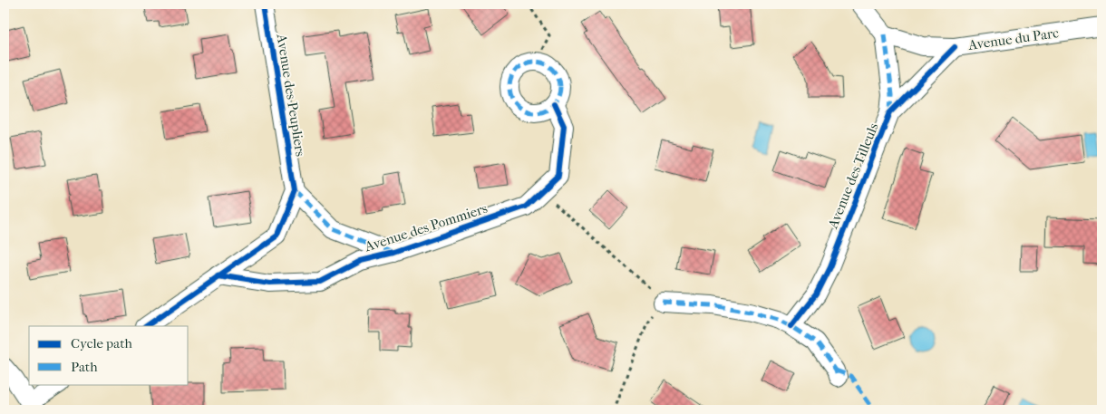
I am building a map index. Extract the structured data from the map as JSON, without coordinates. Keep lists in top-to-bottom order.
{
  "streets": {
    "street": [
      "Avenue du Parc",
      "Avenue des Peupliers",
      "Avenue des Tilleuls",
      "Avenue des Pommiers"
    ]
  },
  "crossings": [
    ["Avenue du Parc", "Avenue des Tilleuls"],
    ["Avenue des Peupliers", "Avenue des Pommiers"]
  ],
  "legend": ["Cycle path", "Path"]
}
